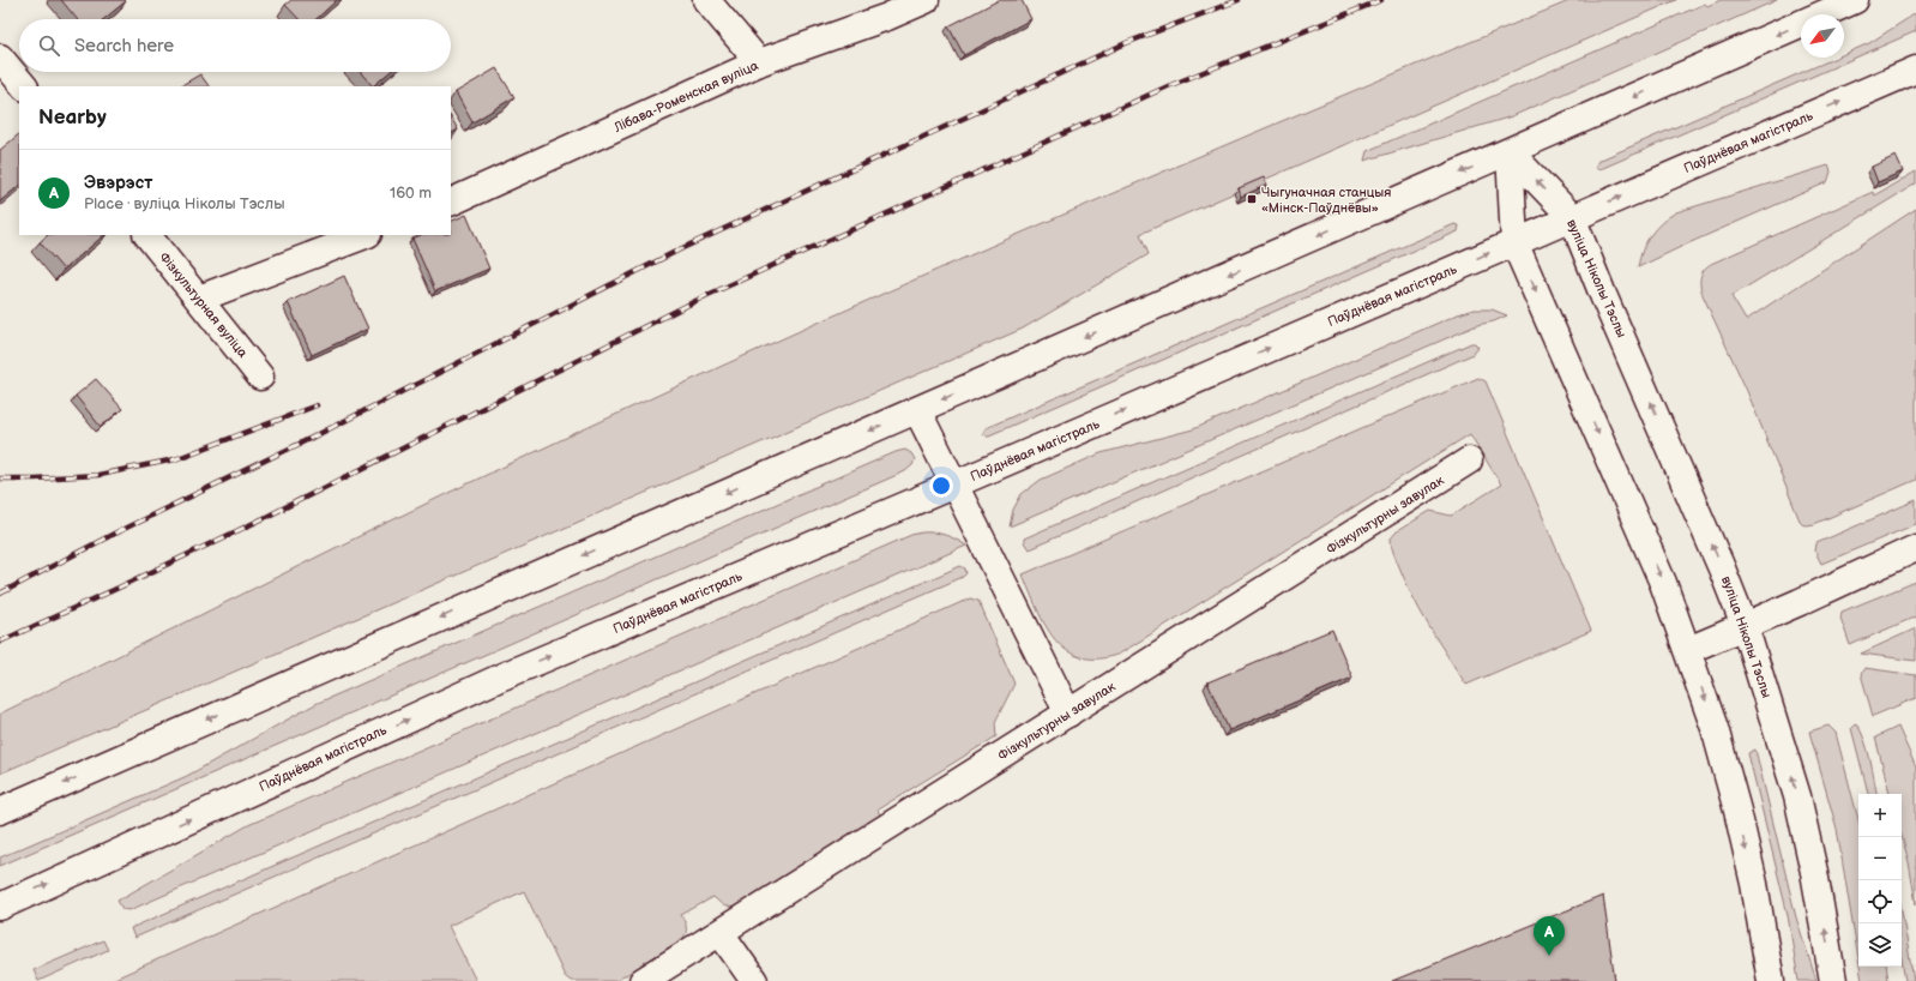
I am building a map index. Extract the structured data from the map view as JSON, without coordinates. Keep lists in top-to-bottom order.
{
  "streets": {
    "main road": [
      "Лібава-Роменская вуліца",
      "Паўднёвая магістраль",
      "вуліца Ніколы Тэслы",
      "Фізкультурная вуліца",
      "Фізкультурны завулак"
    ]
  },
  "crossings": [
    ["Паўднёвая магістраль", "вуліца Ніколы Тэслы"]
  ],
  "places": {
    "transit": ["Чыгуначная станцыя «Мінск-Паўднёвы»"]
  },
  "north": "bottom left",
  "page": {
    "search": "Search here",
    "heading": "Nearby",
    "list": [
      {
        "mark": "A",
        "name": "Эвэрэст",
        "note": "Place · вуліца Ніколы Тэслы",
        "value": "160 m"
      }
    ],
    "map_buttons": ["+", "−"],
    "pins": "A"
  }
}
